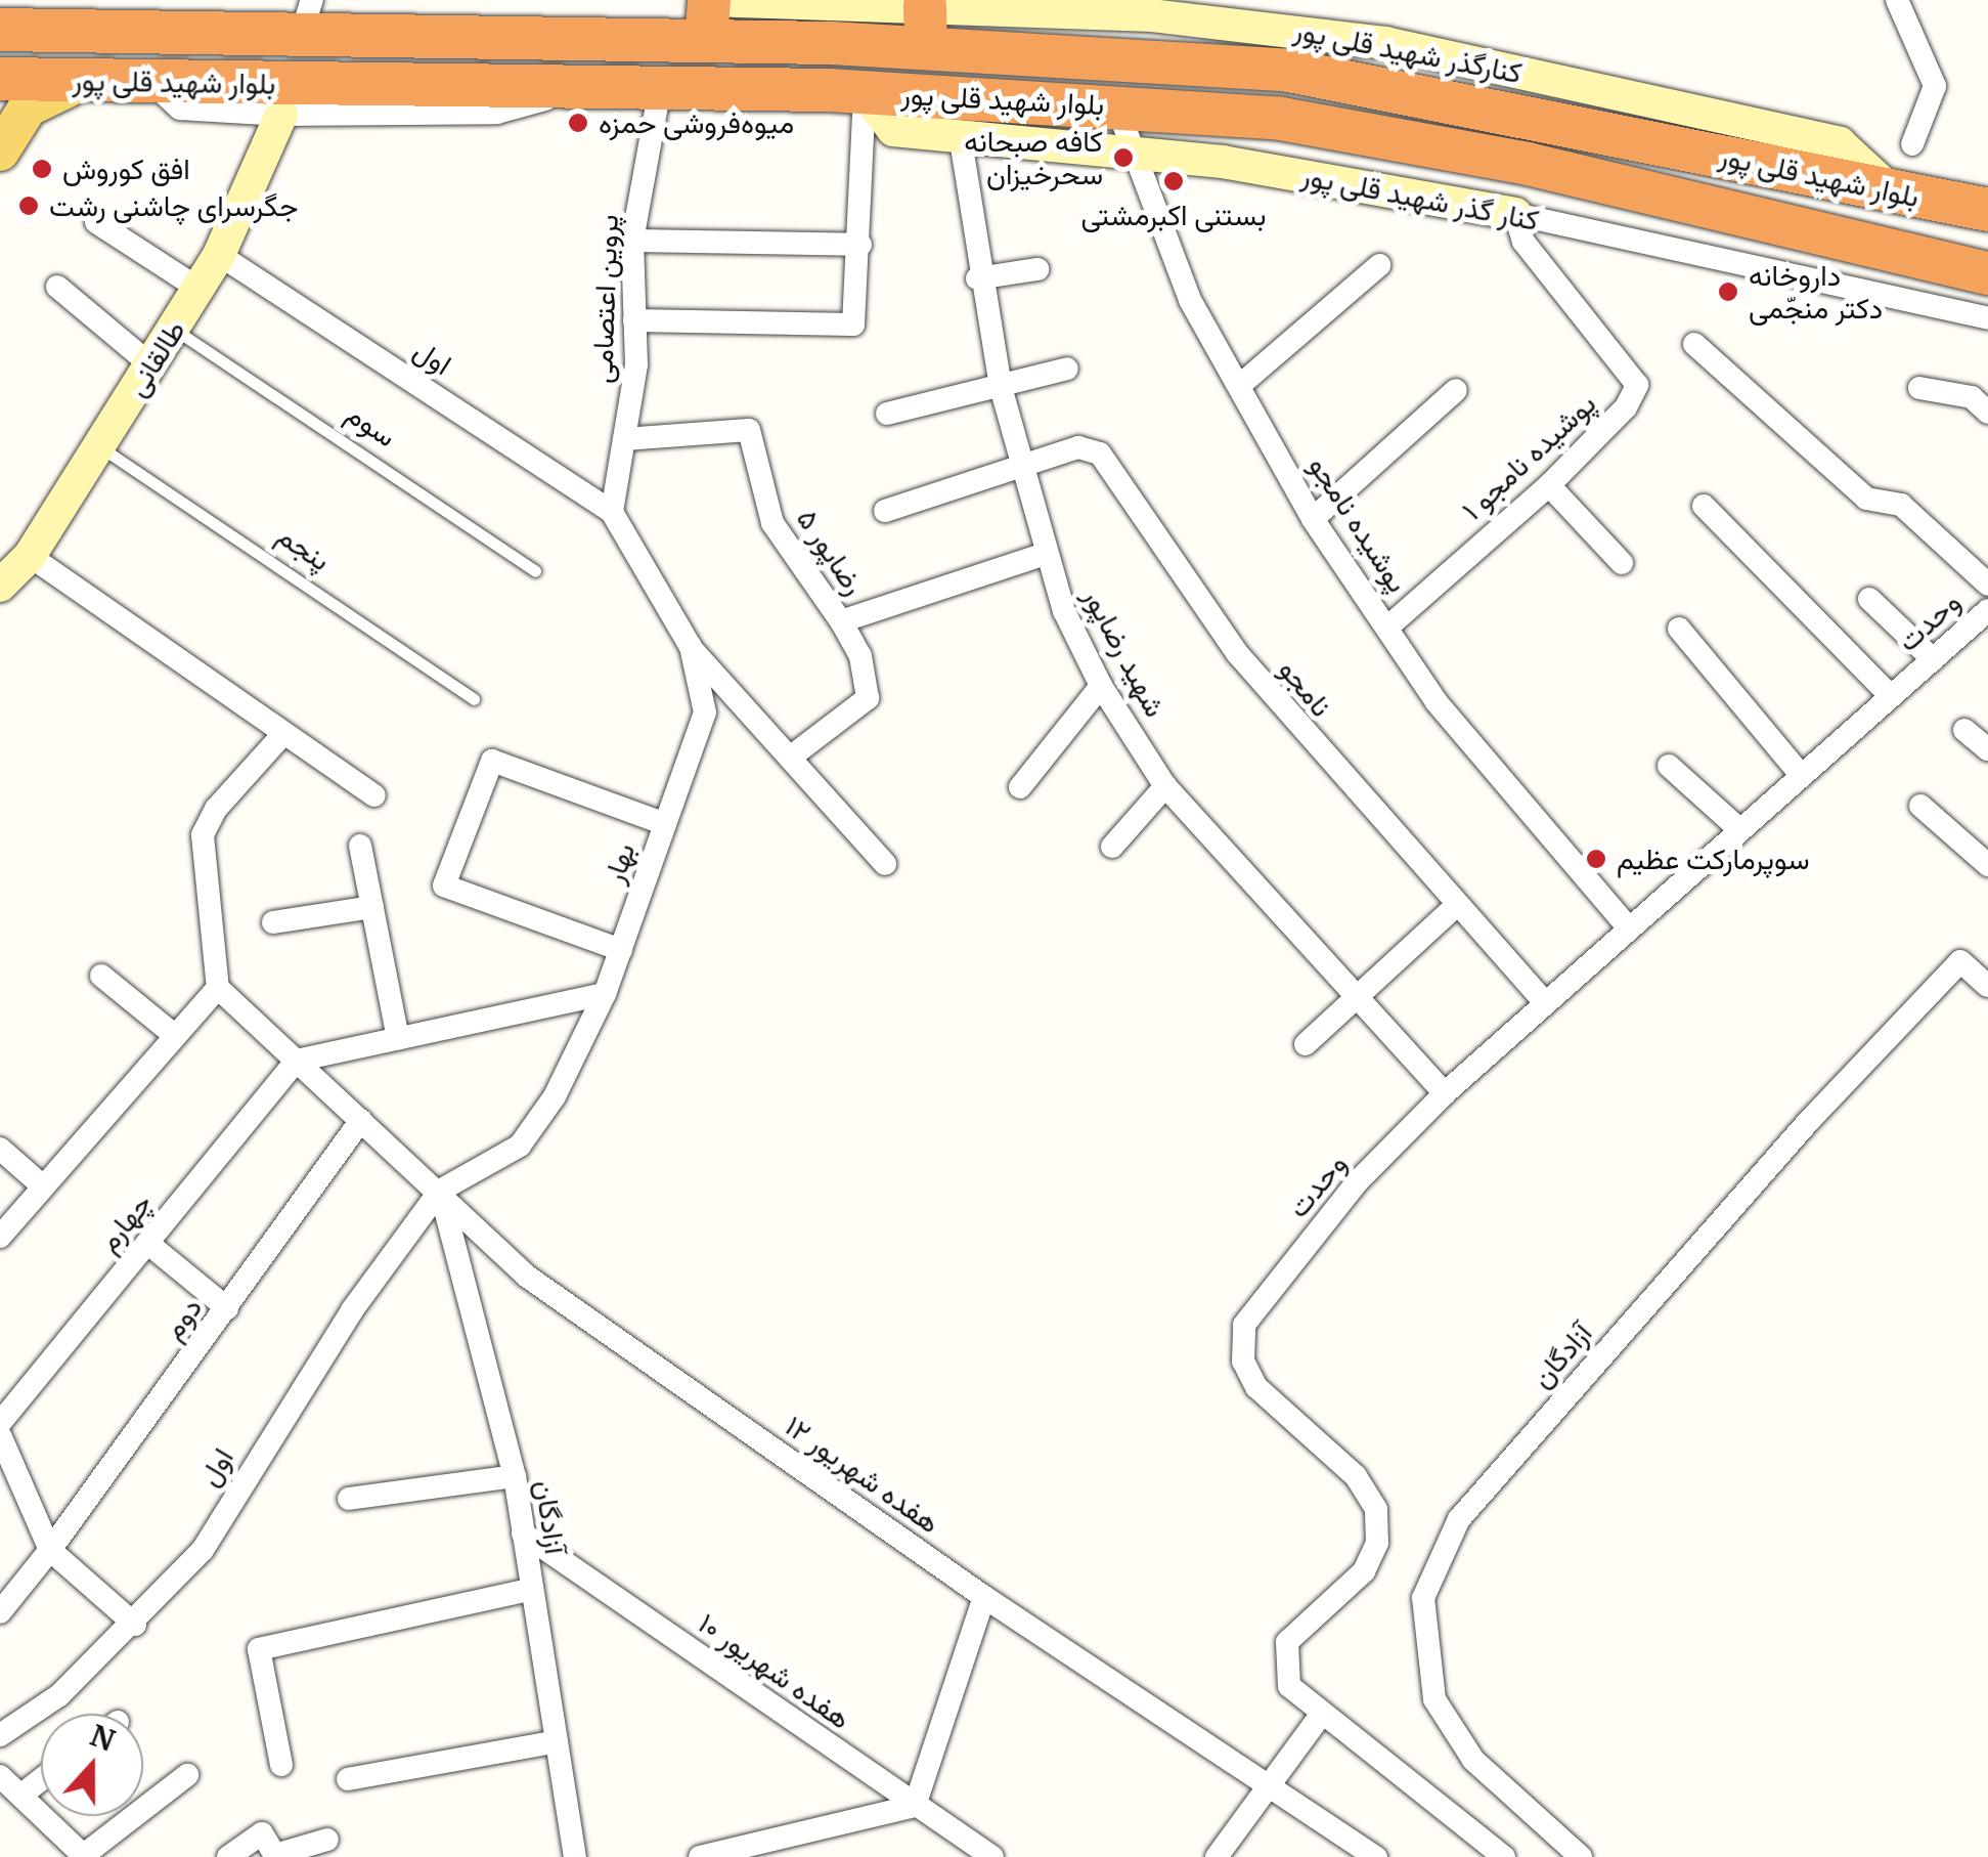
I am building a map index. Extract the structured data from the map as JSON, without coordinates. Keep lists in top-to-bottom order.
{
  "streets": {
    "highway": ["بلوار شهید قلی پور"],
    "street": [
      "کنارگذر شهید قلی پور",
      "کنار گذر شهید قلی پور",
      "پروین اعتصامی",
      "اول",
      "طالقانی",
      "پوشیده نامجو ۱",
      "پوشیده نامجو",
      "رضاپور ۵",
      "وحدت",
      "شهید رضاپور",
      "نامجو",
      "بهار",
      "چهارم",
      "دوم",
      "آزادگان",
      "هفده شهریور ۱۲",
      "هفده شهریور ۱۰"
    ],
    "lane": ["سوم", "پنجم"]
  },
  "crossings": [
    ["کنارگذر شهید قلی پور", "بلوار شهید قلی پور"],
    ["بلوار شهید قلی پور", "کنار گذر شهید قلی پور"],
    ["بلوار شهید قلی پور", "پروین اعتصامی"],
    ["بلوار شهید قلی پور", "پوشیده نامجو"],
    ["کنار گذر شهید قلی پور", "پوشیده نامجو ۱"],
    ["کنار گذر شهید قلی پور", "پوشیده نامجو"],
    ["کنار گذر شهید قلی پور", "شهید رضاپور"],
    ["پروین اعتصامی", "اول"],
    ["پروین اعتصامی", "رضاپور ۵"],
    ["پروین اعتصامی", "بهار"],
    ["اول", "طالقانی"],
    ["اول", "بهار"],
    ["اول", "آزادگان"],
    ["اول", "هفده شهریور ۱۲"],
    ["طالقانی", "سوم"],
    ["طالقانی", "پنجم"],
    ["پوشیده نامجو ۱", "پوشیده نامجو"],
    ["پوشیده نامجو", "وحدت"],
    ["رضاپور ۵", "شهید رضاپور"],
    ["وحدت", "شهید رضاپور"],
    ["وحدت", "نامجو"],
    ["شهید رضاپور", "نامجو"],
    ["بهار", "آزادگان"],
    ["بهار", "هفده شهریور ۱۲"],
    ["چهارم", "هفده شهریور ۱۲"],
    ["دوم", "هفده شهریور ۱۲"],
    ["آزادگان", "هفده شهریور ۱۲"],
    ["آزادگان", "هفده شهریور ۱۰"]
  ],
  "places": [
    "میوه‌فروشی حمزه",
    "کافه صبحانه سحرخیزان",
    "افق کوروش",
    "بستنی اکبرمشتی",
    "جگرسرای چاشنی رشت",
    "داروخانه دکتر منجّمی",
    "سوپرمارکت عظیم"
  ],
  "north": "top"
}
